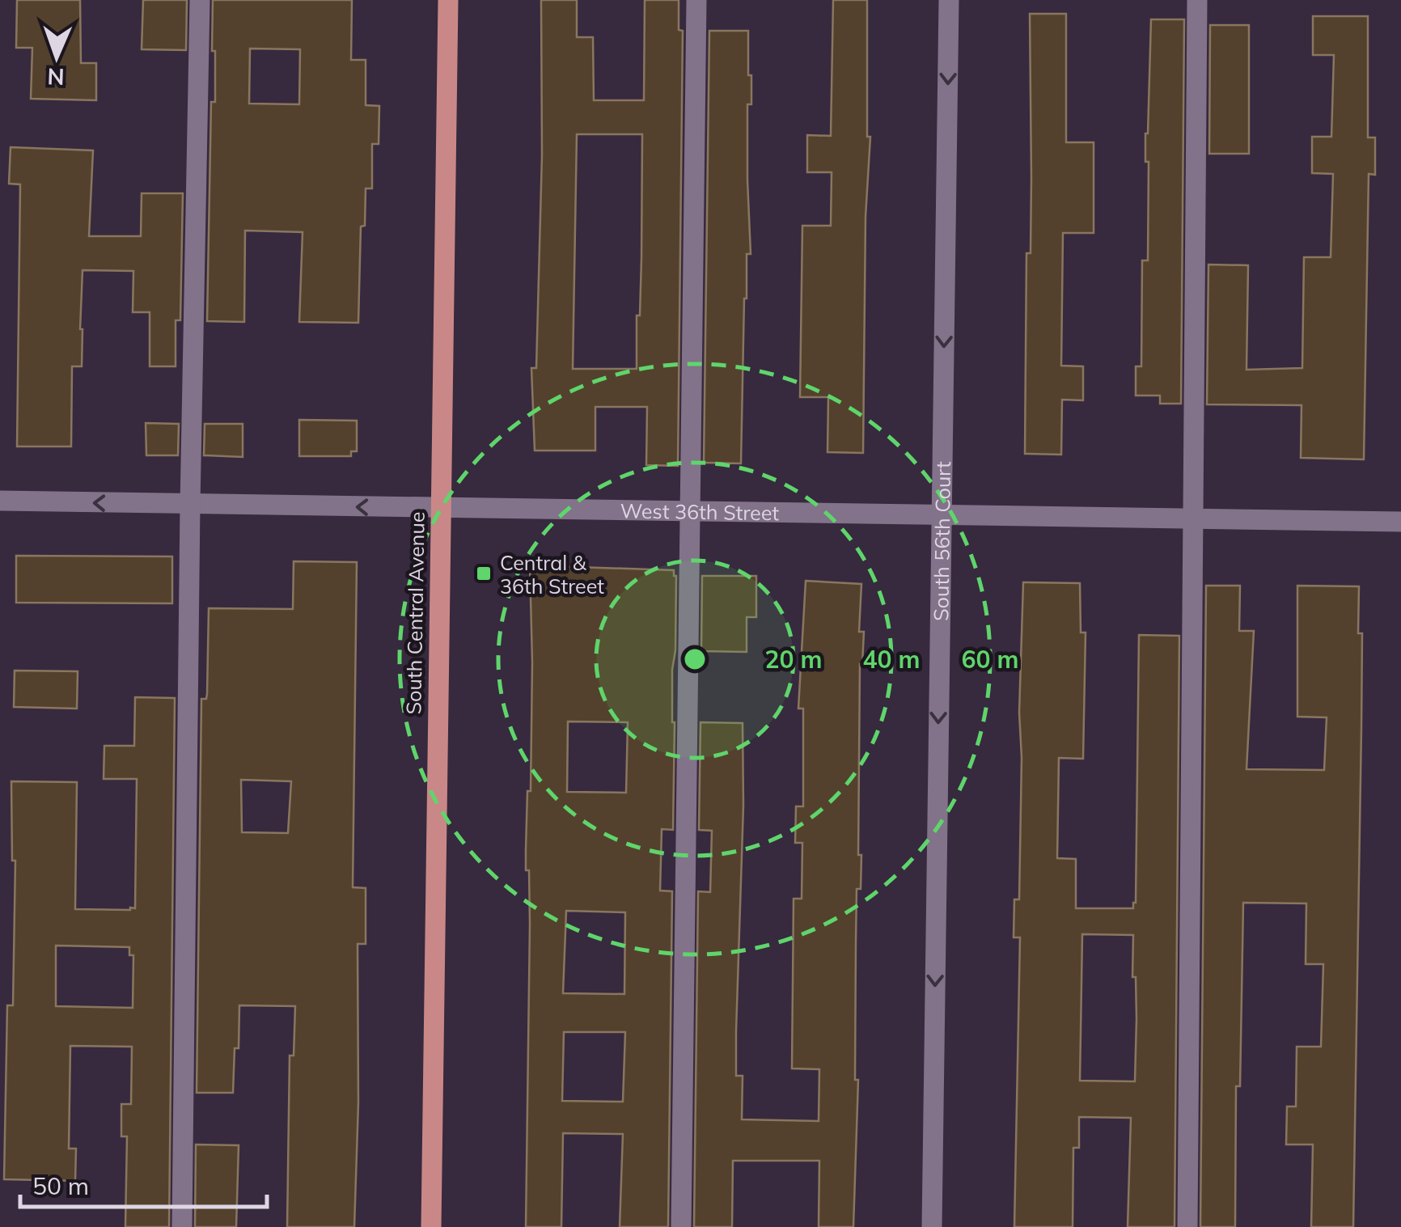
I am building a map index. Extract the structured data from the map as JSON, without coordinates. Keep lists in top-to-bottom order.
{
  "streets": {
    "main road": ["South Central Avenue"],
    "street": ["West 36th Street", "South 56th Court"]
  },
  "crossings": [
    ["West 36th Street", "South 56th Court"],
    ["West 36th Street", "South Central Avenue"]
  ],
  "one_way": ["South 56th Court"],
  "places": {
    "transit": ["Central & 36th Street"]
  },
  "scale_bar": "50 m",
  "north": "bottom",
  "rings": ["20 m", "40 m", "60 m"]
}
